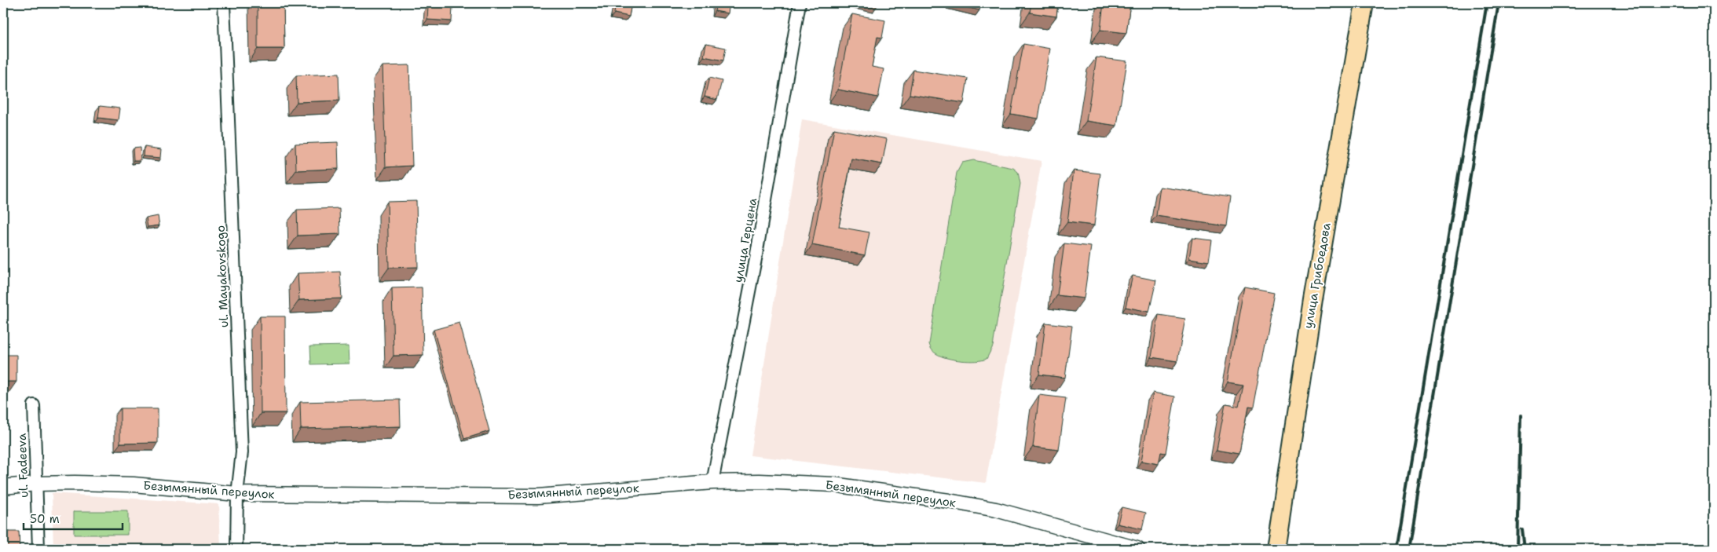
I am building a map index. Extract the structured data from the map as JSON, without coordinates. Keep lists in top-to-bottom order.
{
  "streets": {
    "main road": ["улица Грибоедова"],
    "street": [
      "улица Герцена",
      "ul. Mayakovskogo",
      "ul. Fadeeva",
      "Безымянный переулок"
    ]
  },
  "crossings": [
    ["улица Герцена", "Безымянный переулок"],
    ["ul. Mayakovskogo", "Безымянный переулок"],
    ["ul. Fadeeva", "Безымянный переулок"]
  ],
  "scale_bar": "50 m"
}
